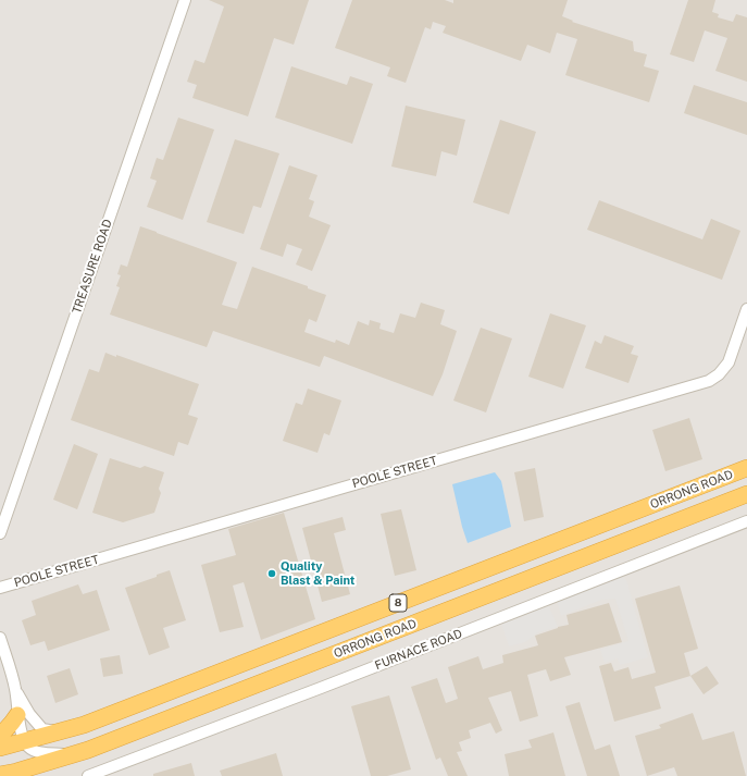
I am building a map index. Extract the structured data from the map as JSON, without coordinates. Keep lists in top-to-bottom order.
{
  "streets": {
    "highway": ["ORRONG ROAD", "8"],
    "street": ["TREASURE ROAD", "POOLE STREET", "FURNACE ROAD"]
  },
  "places": ["Quality Blast & Paint"]
}
